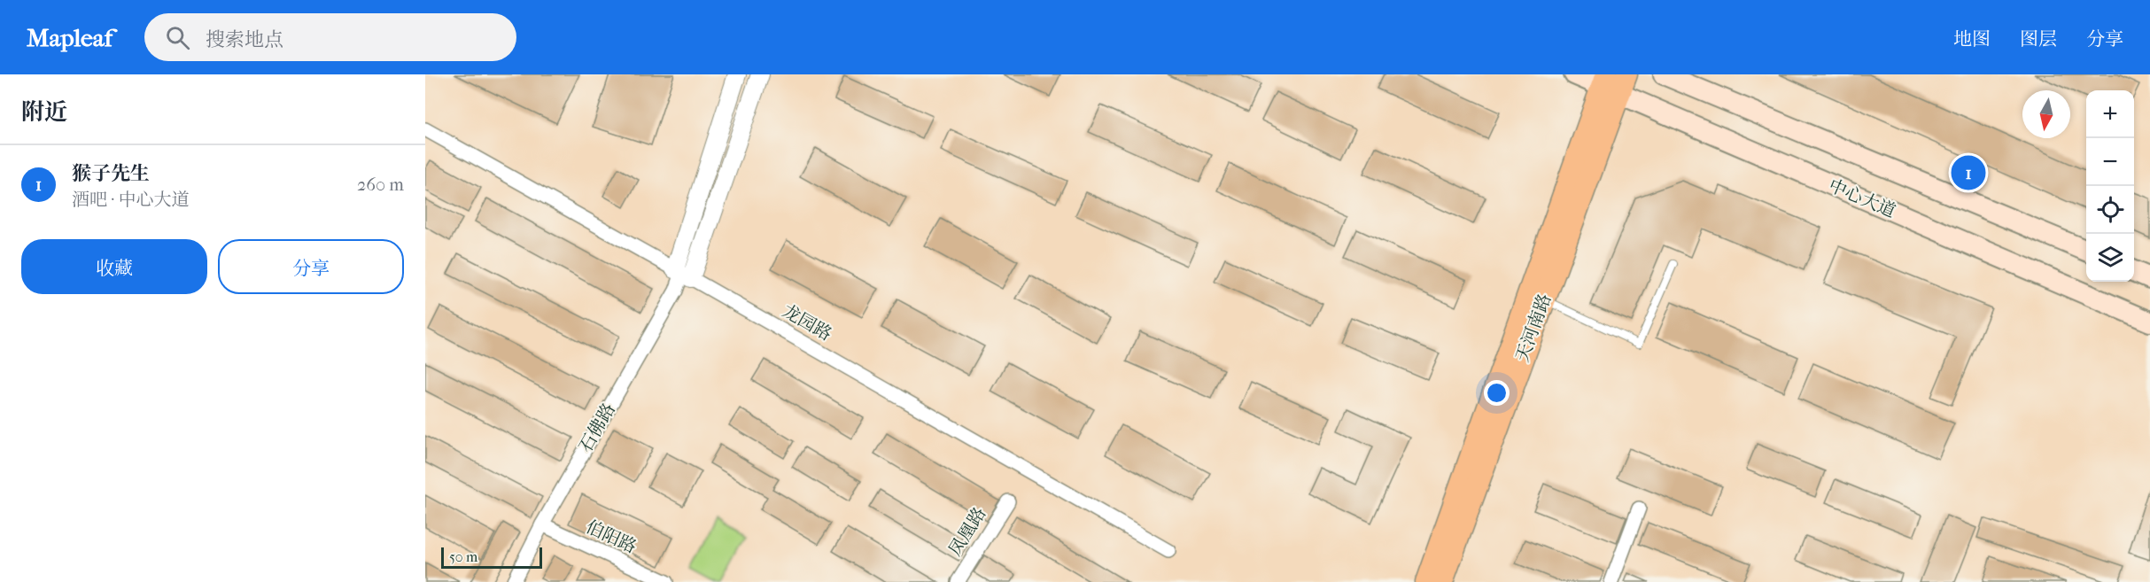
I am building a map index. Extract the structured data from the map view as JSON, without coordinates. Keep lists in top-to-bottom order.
{
  "streets": {
    "main road": ["中心大道", "天河南路"],
    "street": [
      "龙园路",
      "石佛路",
      "凤凰路",
      "伯阳路"
    ]
  },
  "crossings": [
    ["中心大道", "天河南路"],
    ["龙园路", "石佛路"],
    ["石佛路", "伯阳路"]
  ],
  "scale_bar": "50 m",
  "north": "bottom",
  "page": {
    "header": "Mapleaf",
    "search": "搜索地点",
    "nav": ["地图", "图层", "分享"],
    "heading": "附近",
    "map_buttons": ["+", "−"],
    "list": [
      {
        "mark": "1",
        "name": "猴子先生",
        "note": "酒吧 · 中心大道",
        "value": "260 m"
      }
    ],
    "pins": "1",
    "buttons": ["收藏", "分享"],
    "scale": "50 m"
  }
}
